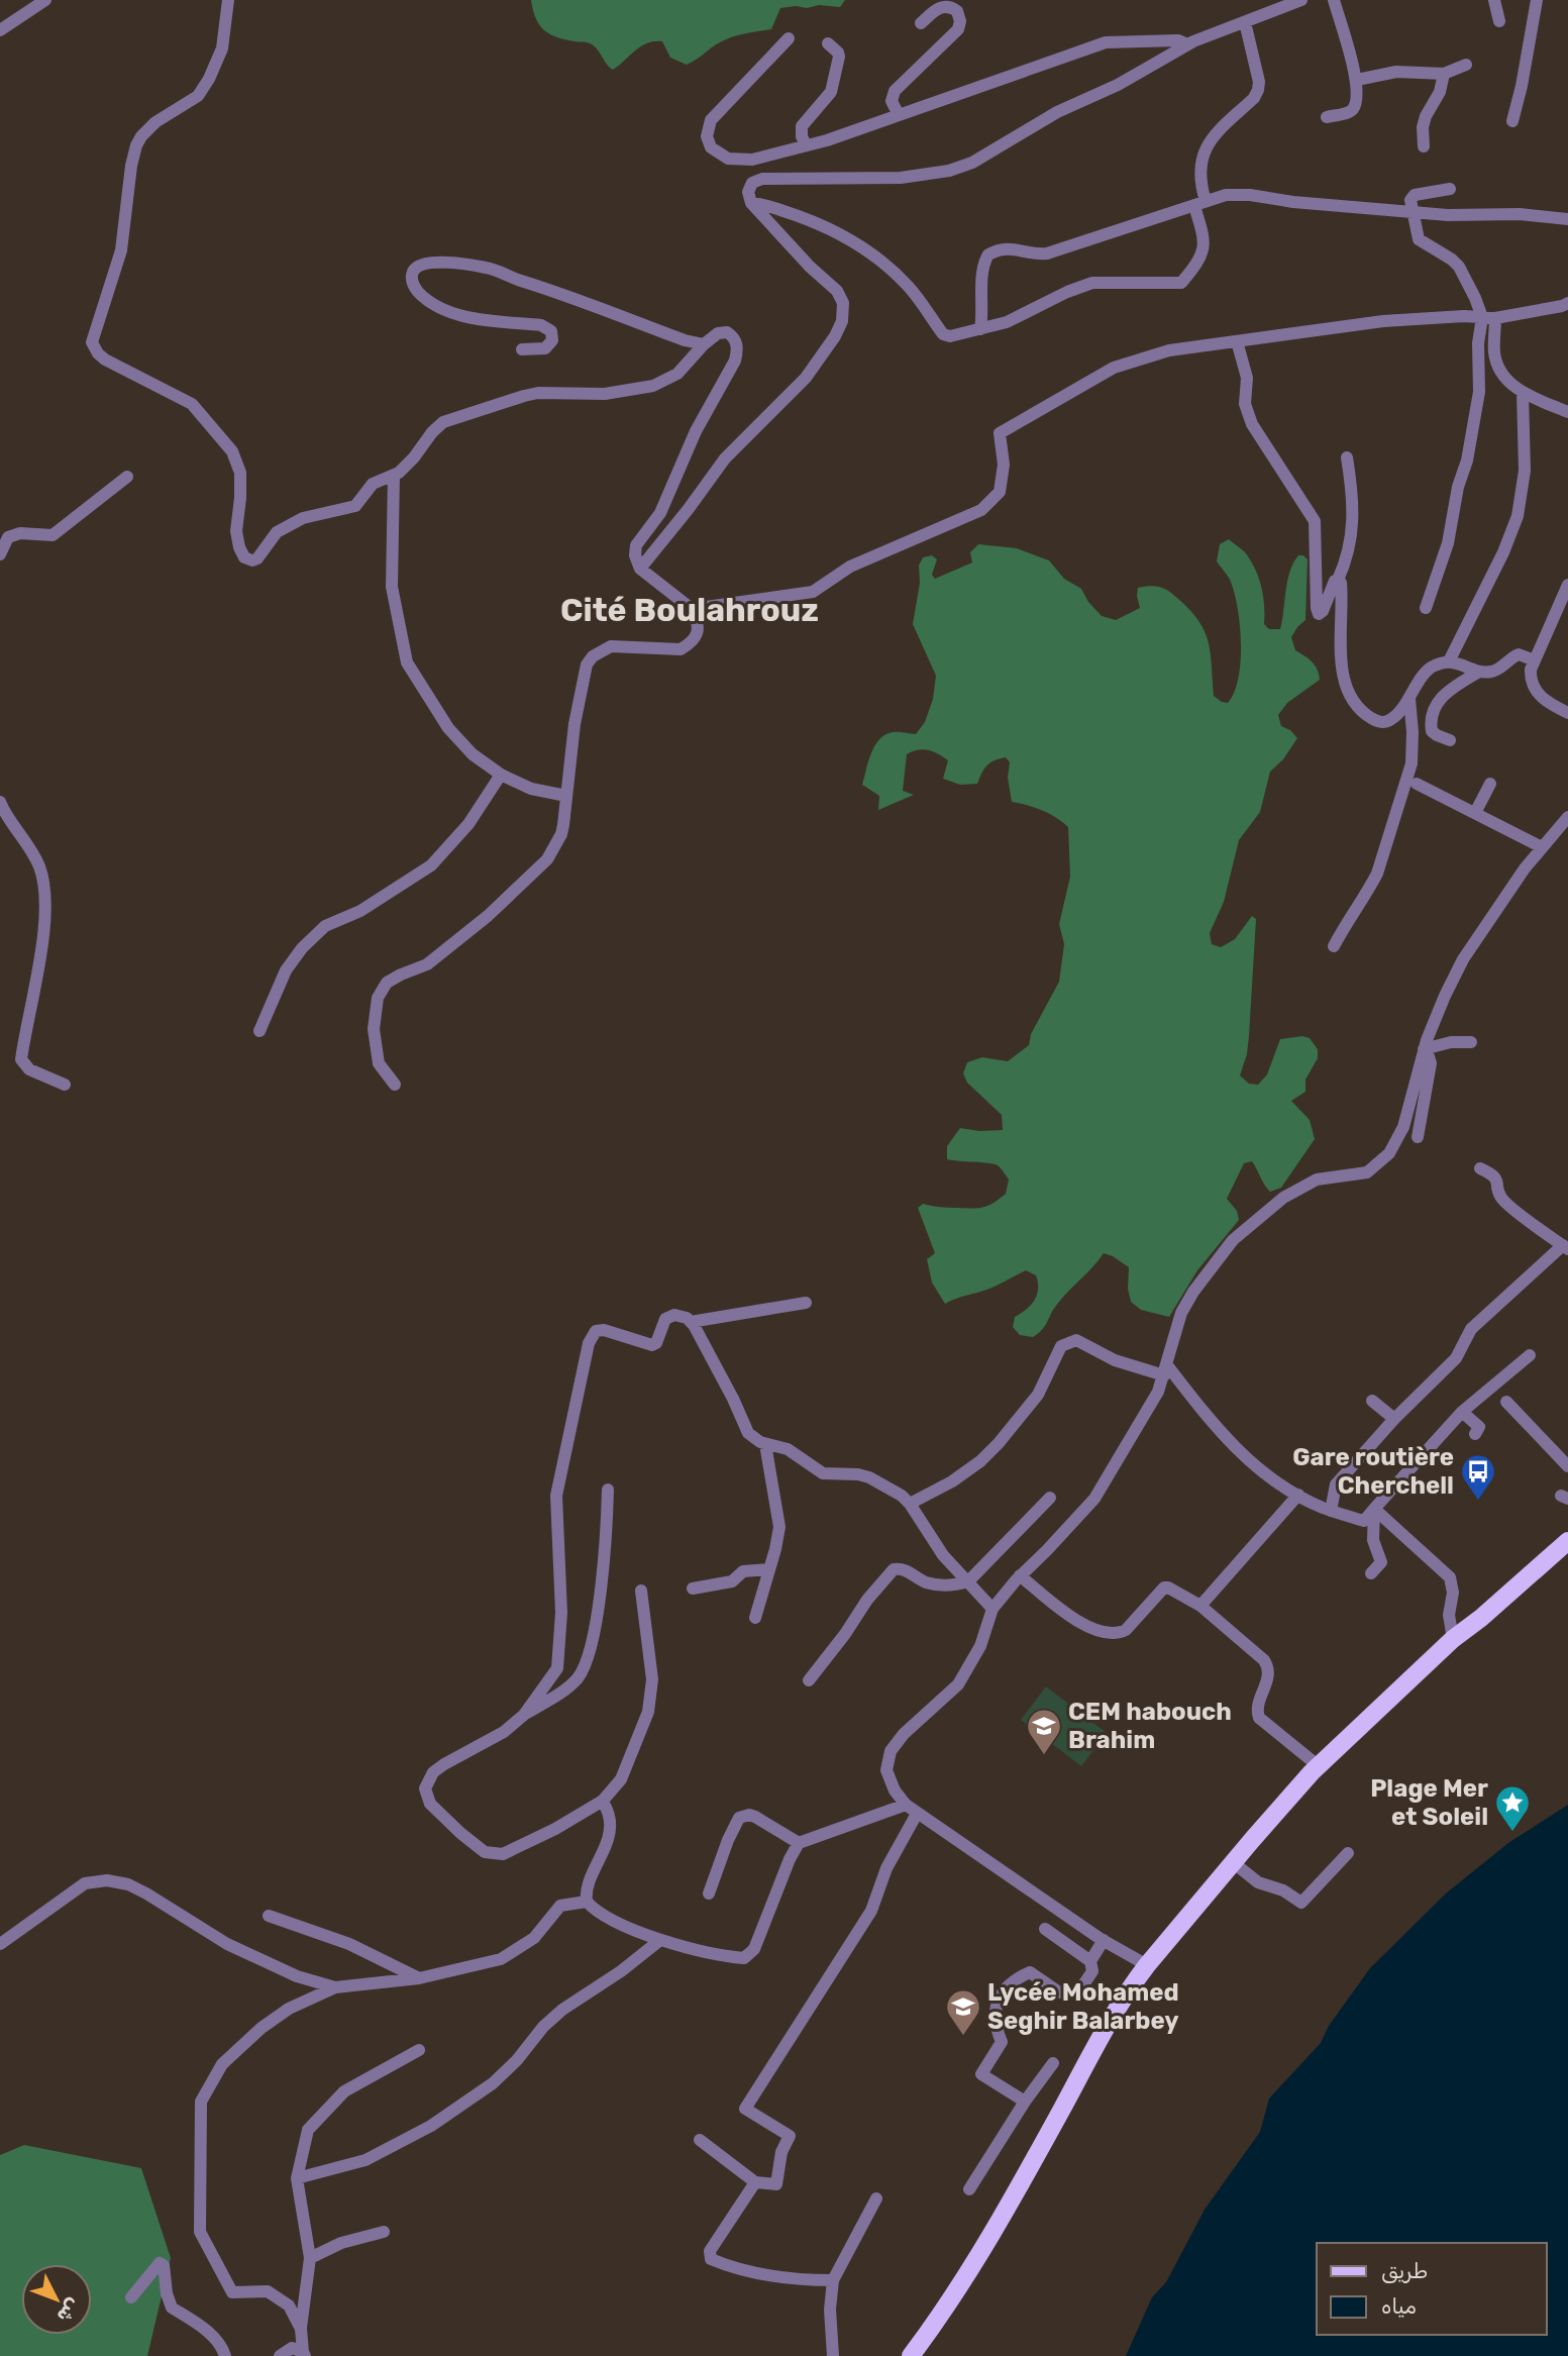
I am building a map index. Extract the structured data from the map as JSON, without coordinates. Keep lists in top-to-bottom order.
{
  "districts": ["Cité Boulahrouz"],
  "places": {
    "bus stop": ["Gare routière Cherchell"],
    "school or university": ["CEM habouch Brahim", "Lycée Mohamed Seghir Balarbey"],
    "place": ["Plage Mer et Soleil"]
  },
  "legend": ["طريق", "مياه"],
  "north": "bottom right"
}
